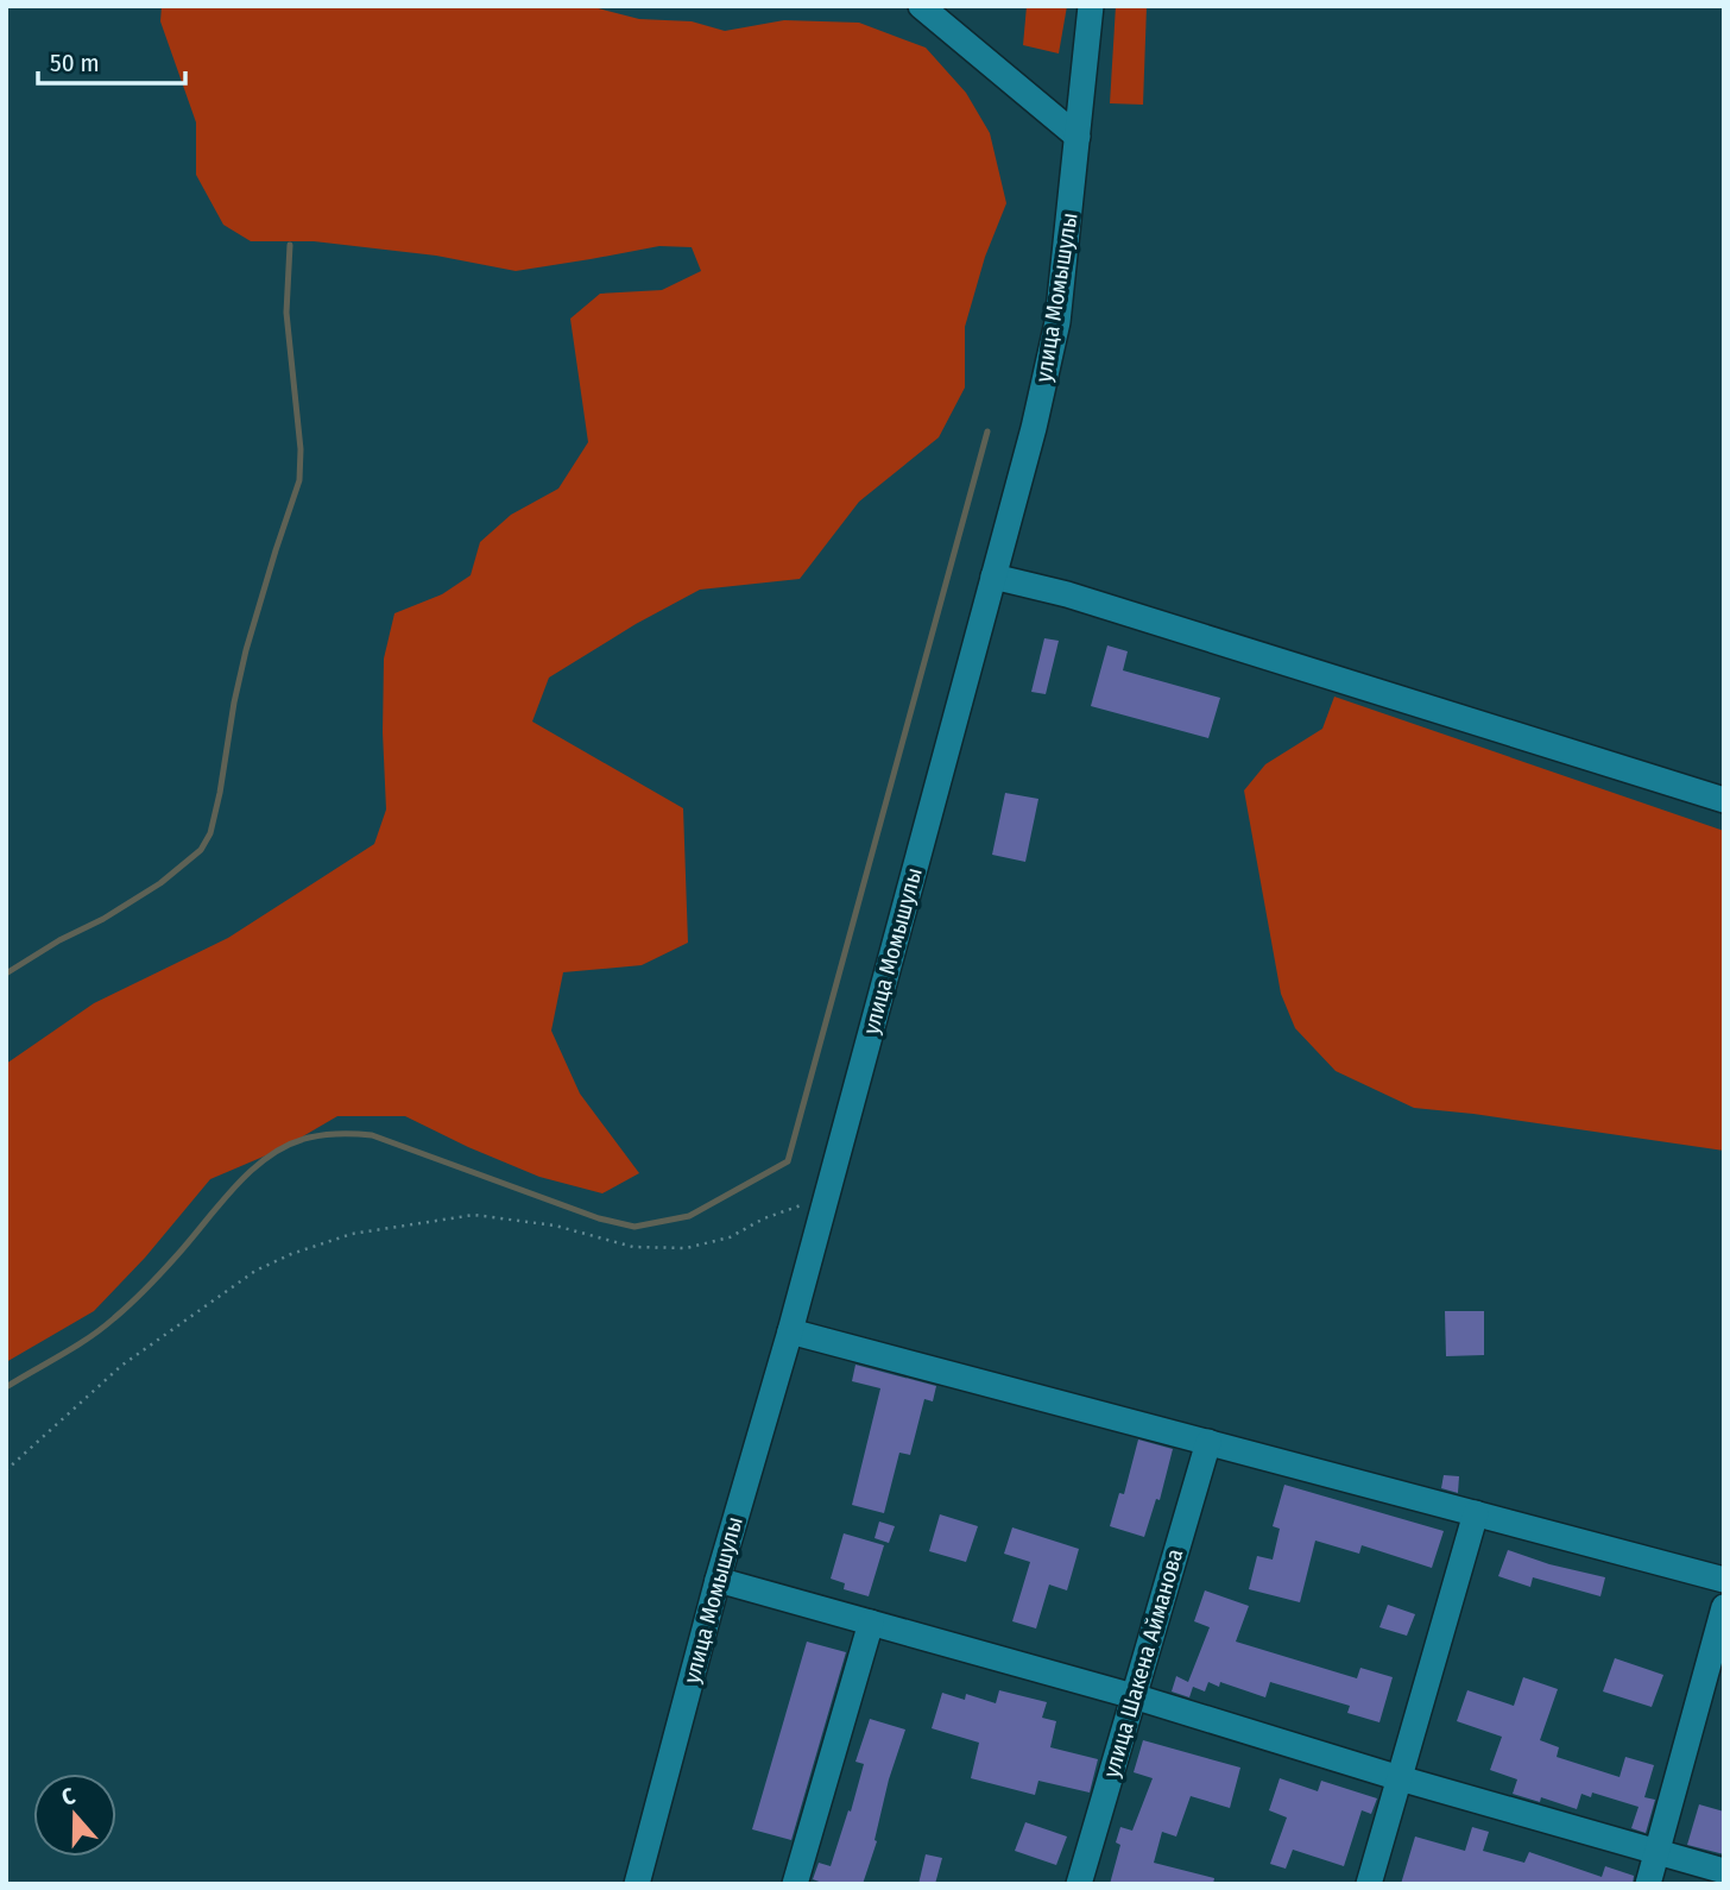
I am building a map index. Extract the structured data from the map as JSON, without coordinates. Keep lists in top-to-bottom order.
{
  "streets": {
    "street": ["улица Момышулы", "улица Шакена Айманова"]
  },
  "scale_bar": "50 m",
  "north": "top"
}
